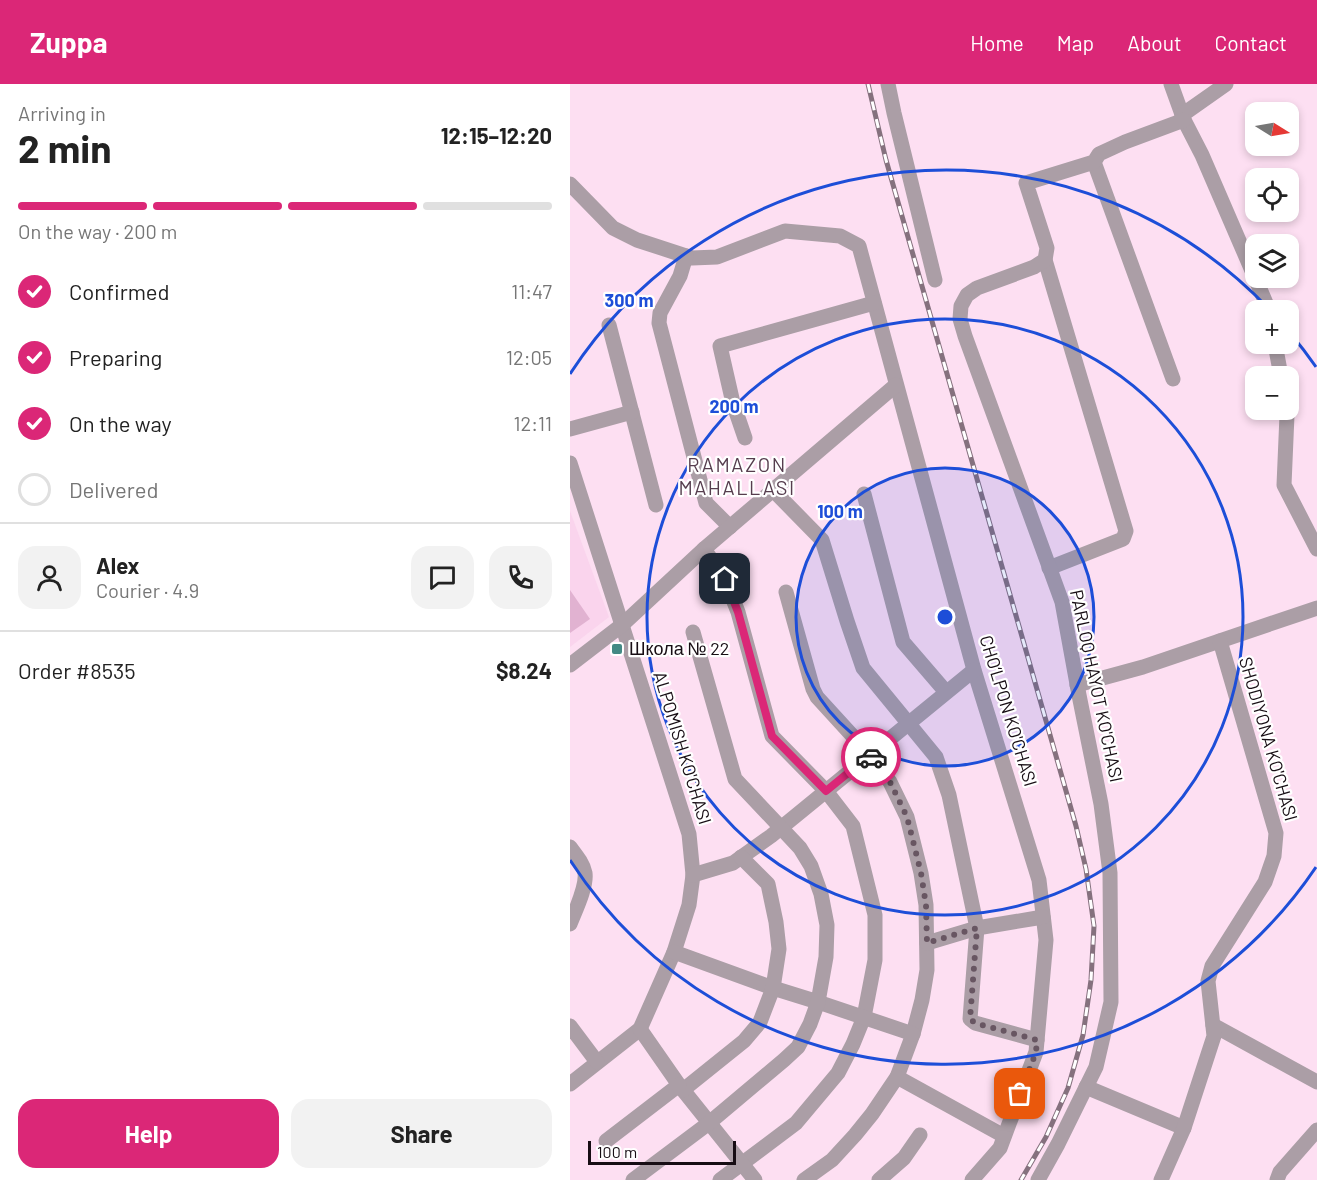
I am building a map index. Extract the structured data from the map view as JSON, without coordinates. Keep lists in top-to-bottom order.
{
  "streets": {
    "street": [
      "PARLOQ HAYOT KO'CHASI",
      "CHO‘LPON KO'CHASI",
      "SHODIYONA KO'CHASI",
      "ALPOMISH KO'CHASI"
    ]
  },
  "crossings": [
    ["PARLOQ HAYOT KO'CHASI", "SHODIYONA KO'CHASI"]
  ],
  "districts": ["RAMAZON MAHALLASI"],
  "places": {
    "transit": ["Школа № 22"]
  },
  "scale_bar": "100 m",
  "north": "right",
  "page": {
    "header": "Zuppa",
    "nav": [
      "Home",
      "Map",
      "About",
      "Contact"
    ],
    "heading": ["2 min", "Arriving in", "12:15–12:20"],
    "panel": [
      "Alex",
      "Courier · 4.9",
      "Order #8535",
      "$8.24"
    ],
    "map_buttons": ["+", "−"],
    "bar": "On the way · 200 m",
    "list": [
      ["Confirmed", "11:47"],
      ["Preparing", "12:05"],
      ["On the way", "12:11"],
      "Delivered"
    ],
    "buttons": ["Help", "Share"],
    "scale": "100 m"
  },
  "rings": ["300 m", "200 m", "100 m"]
}
